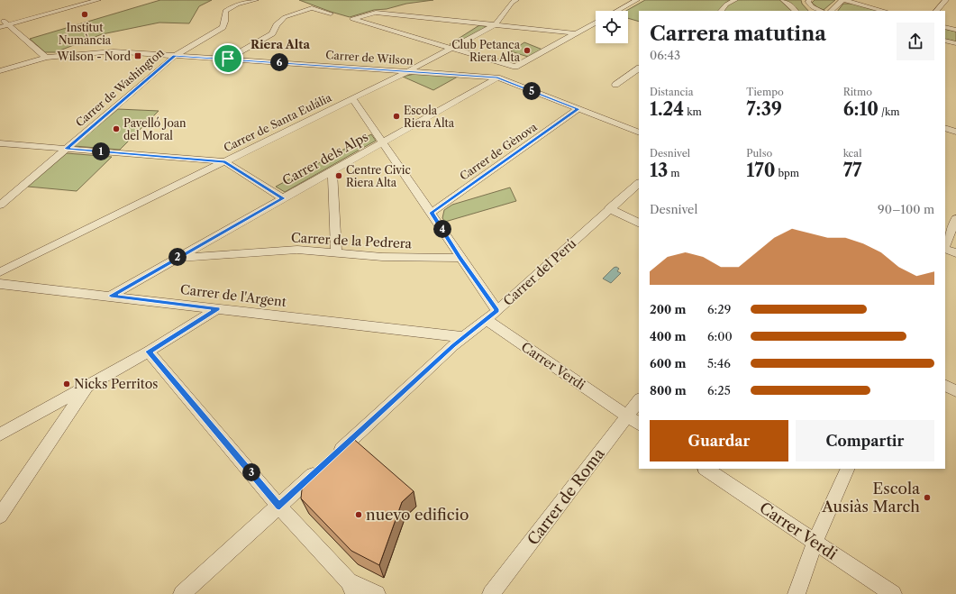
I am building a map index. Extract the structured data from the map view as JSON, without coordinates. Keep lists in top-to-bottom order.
{
  "streets": {
    "street": [
      "Carrer de Wilson",
      "Carrer de Washington",
      "Carrer de Santa Eulália",
      "Carrer de Gènova",
      "Carrer dels Alps",
      "Carrer de la Pedrera",
      "Carrer del Perú",
      "Carrer de l'Argent",
      "Carrer Verdi",
      "Carrer de Roma"
    ]
  },
  "crossings": [
    ["Carrer de Wilson", "Carrer de Washington"],
    ["Carrer de Wilson", "Carrer de Santa Eulália"],
    ["Carrer de Wilson", "Carrer de Gènova"],
    ["Carrer de Wilson", "Carrer dels Alps"],
    ["Carrer dels Alps", "Carrer de la Pedrera"],
    ["Carrer dels Alps", "Carrer de l'Argent"],
    ["Carrer del Perú", "Carrer de l'Argent"],
    ["Carrer del Perú", "Carrer Verdi"],
    ["Carrer Verdi", "Carrer de Roma"]
  ],
  "districts": ["Riera Alta"],
  "places": {
    "other": [
      "Institut Numància",
      "Club Petanca Riera Alta",
      "Escola Riera Alta",
      "Pavelló Joan del Moral",
      "Centre Civic Riera Alta",
      "Nicks Perritos",
      "Escola Ausiàs March",
      "nuevo edificio"
    ],
    "transit": ["Wilson - Nord"]
  },
  "page": {
    "heading": ["Carrera matutina", "06:43"],
    "pins": [
      "6",
      "5",
      "1",
      "4",
      "2",
      "3"
    ],
    "stats": [
      ["Distancia", "1.24 km"],
      ["Tiempo", "7:39"],
      ["Ritmo", "6:10 /km"],
      ["Desnivel", "13 m"],
      ["Pulso", "170 bpm"],
      ["kcal", "77"]
    ],
    "chart": ["Desnivel", "90–100 m"],
    "list": [
      {
        "name": "200 m",
        "note": "6:29"
      },
      {
        "name": "400 m",
        "note": "6:00"
      },
      {
        "name": "600 m",
        "note": "5:46"
      },
      {
        "name": "800 m",
        "note": "6:25"
      }
    ],
    "buttons": ["Guardar", "Compartir"]
  }
}
